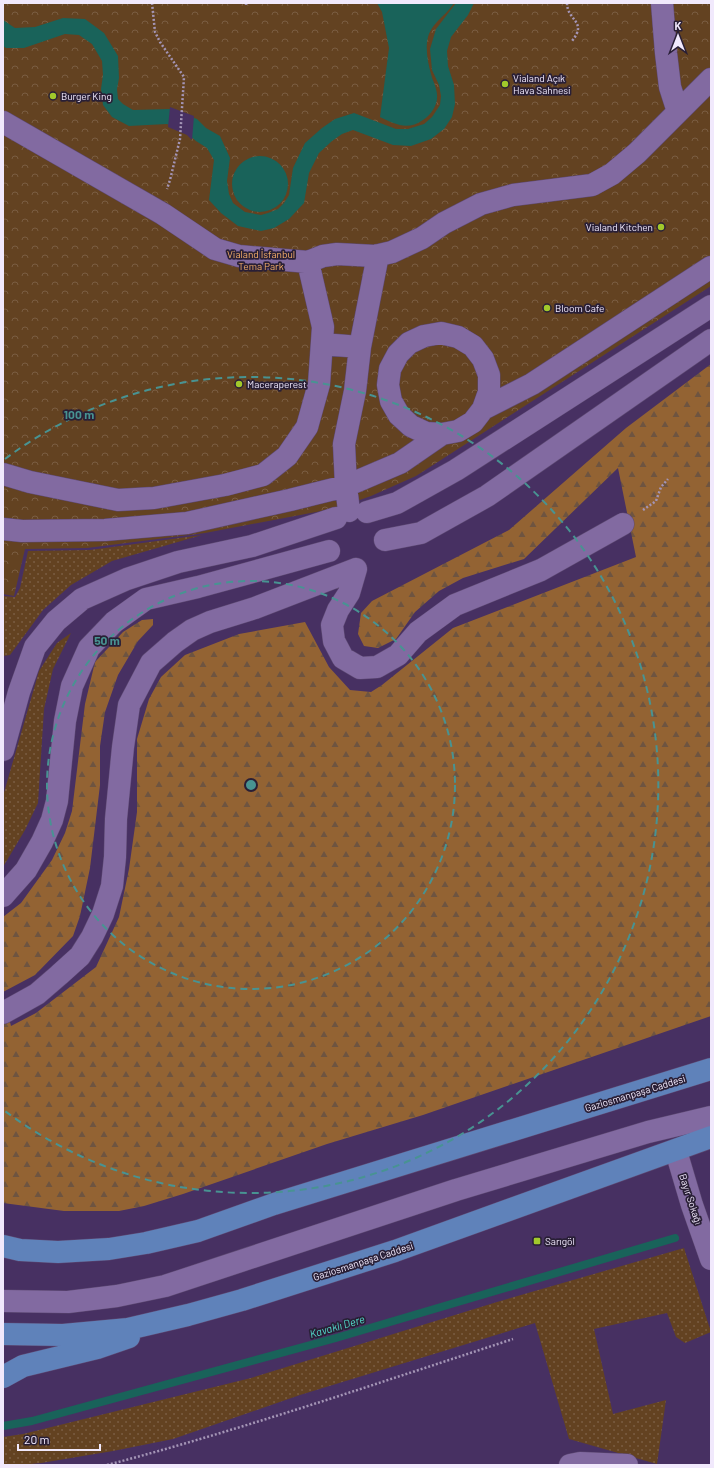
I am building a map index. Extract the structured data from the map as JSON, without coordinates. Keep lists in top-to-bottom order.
{
  "streets": {
    "main road": ["Gaziosmanpaşa Caddesi"],
    "street": ["Bayır Sokağı"]
  },
  "crossings": [
    ["Gaziosmanpaşa Caddesi", "Bayır Sokağı"]
  ],
  "water": ["Kavaklı Dere"],
  "parks": ["Vialand İsfanbul Tema Park"],
  "places": {
    "other": [
      "Vialand Açık Hava Sahnesi",
      "Burger King",
      "Vialand Kitchen",
      "Bloom Cafe",
      "Maceraperest"
    ],
    "transit": ["Sarıgöl"]
  },
  "scale_bar": "20 m",
  "north": "top",
  "rings": ["100 m", "50 m"]
}
